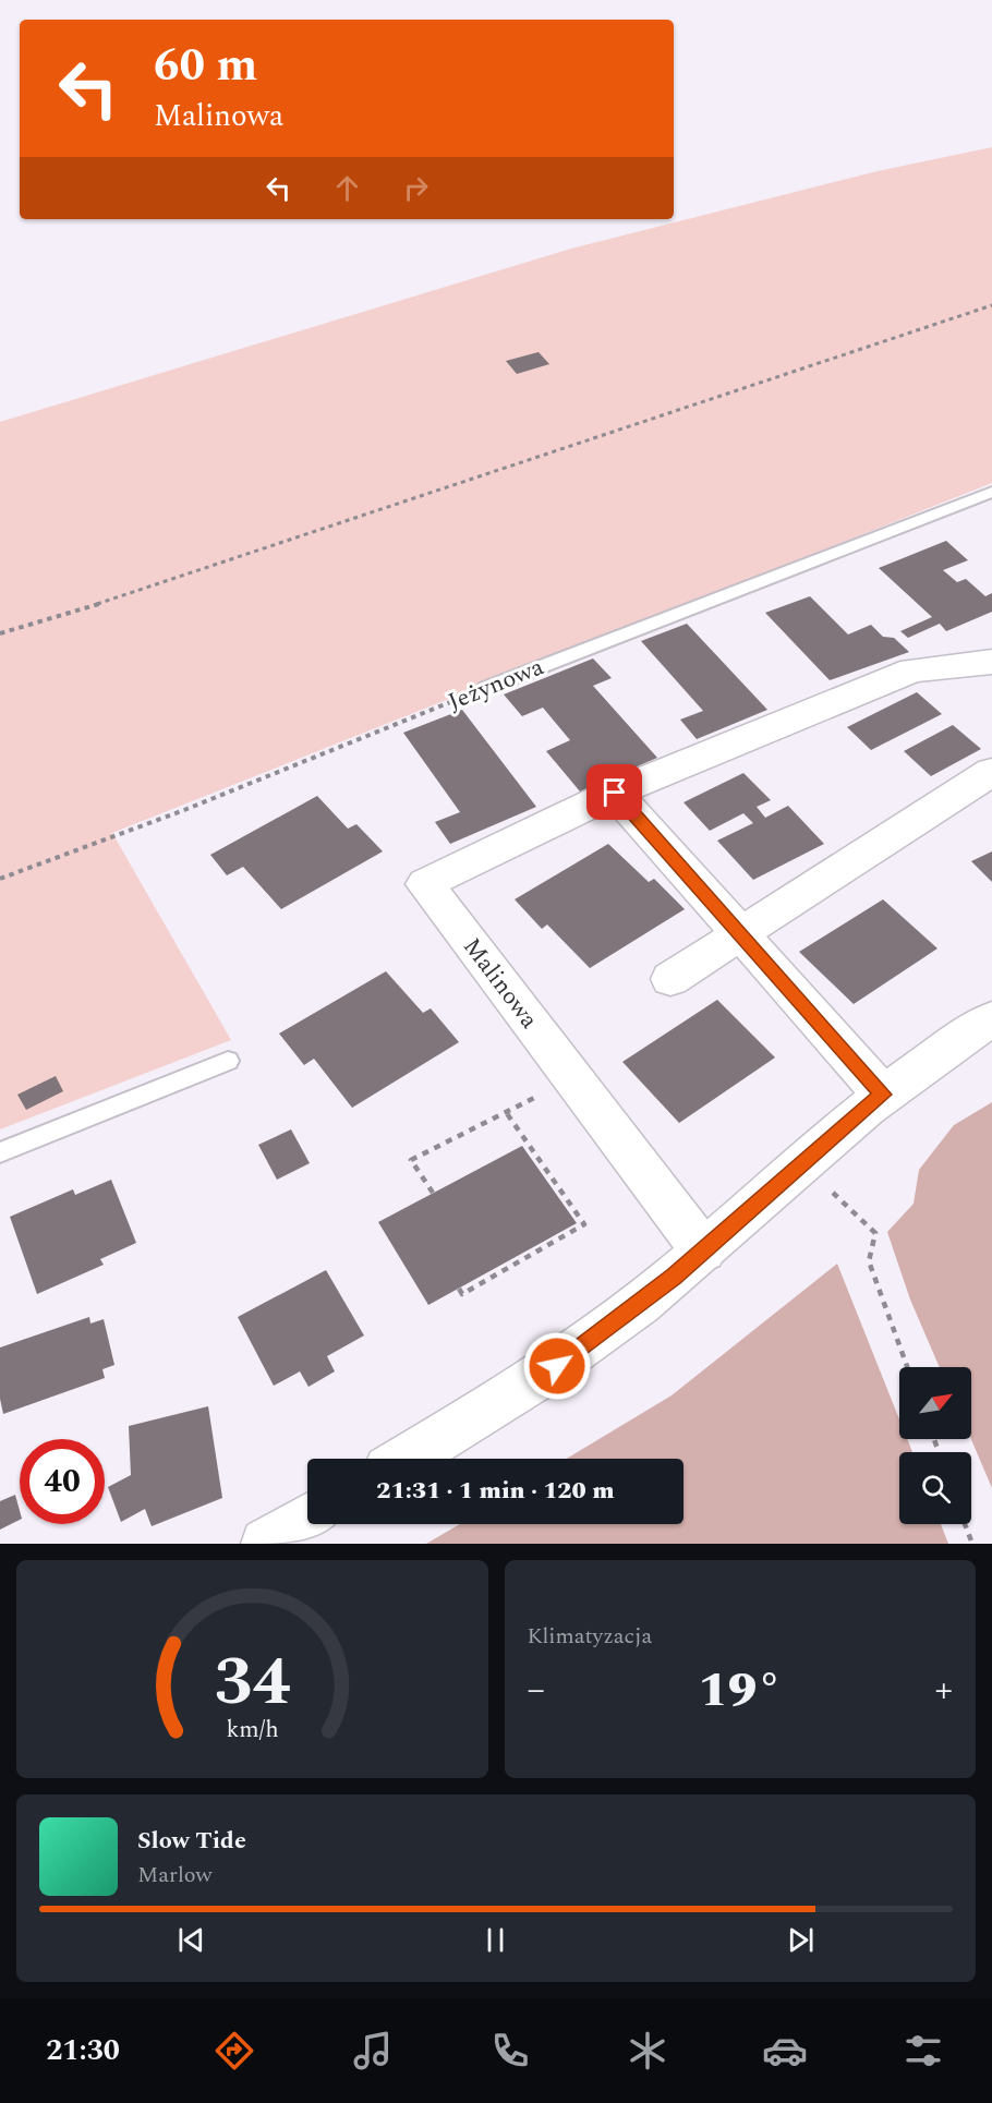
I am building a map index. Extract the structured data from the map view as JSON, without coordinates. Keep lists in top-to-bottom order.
{
  "streets": {
    "street": ["Malinowa"],
    "lane": ["Jeżynowa"]
  },
  "north": "top right",
  "page": {
    "turn": ["60 m", "Malinowa"],
    "limit": "40",
    "trip": "21:31 · 1 min · 120 m",
    "tile": "Klimatyzacja",
    "heat": ["−", "19°", "+"],
    "song": ["Slow Tide", "Marlow"],
    "tabs": "21:30",
    "gauge": ["34", "km/h"]
  }
}
